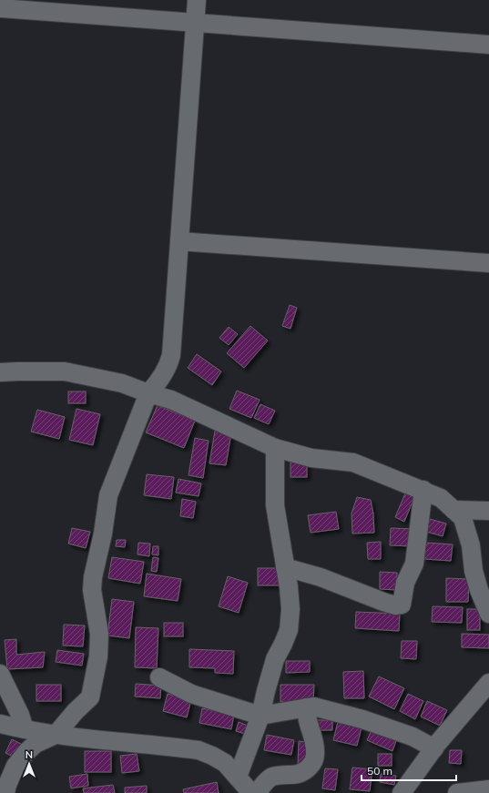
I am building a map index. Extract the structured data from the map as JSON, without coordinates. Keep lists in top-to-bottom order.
{
  "scale_bar": "50 m",
  "north": "top"
}
